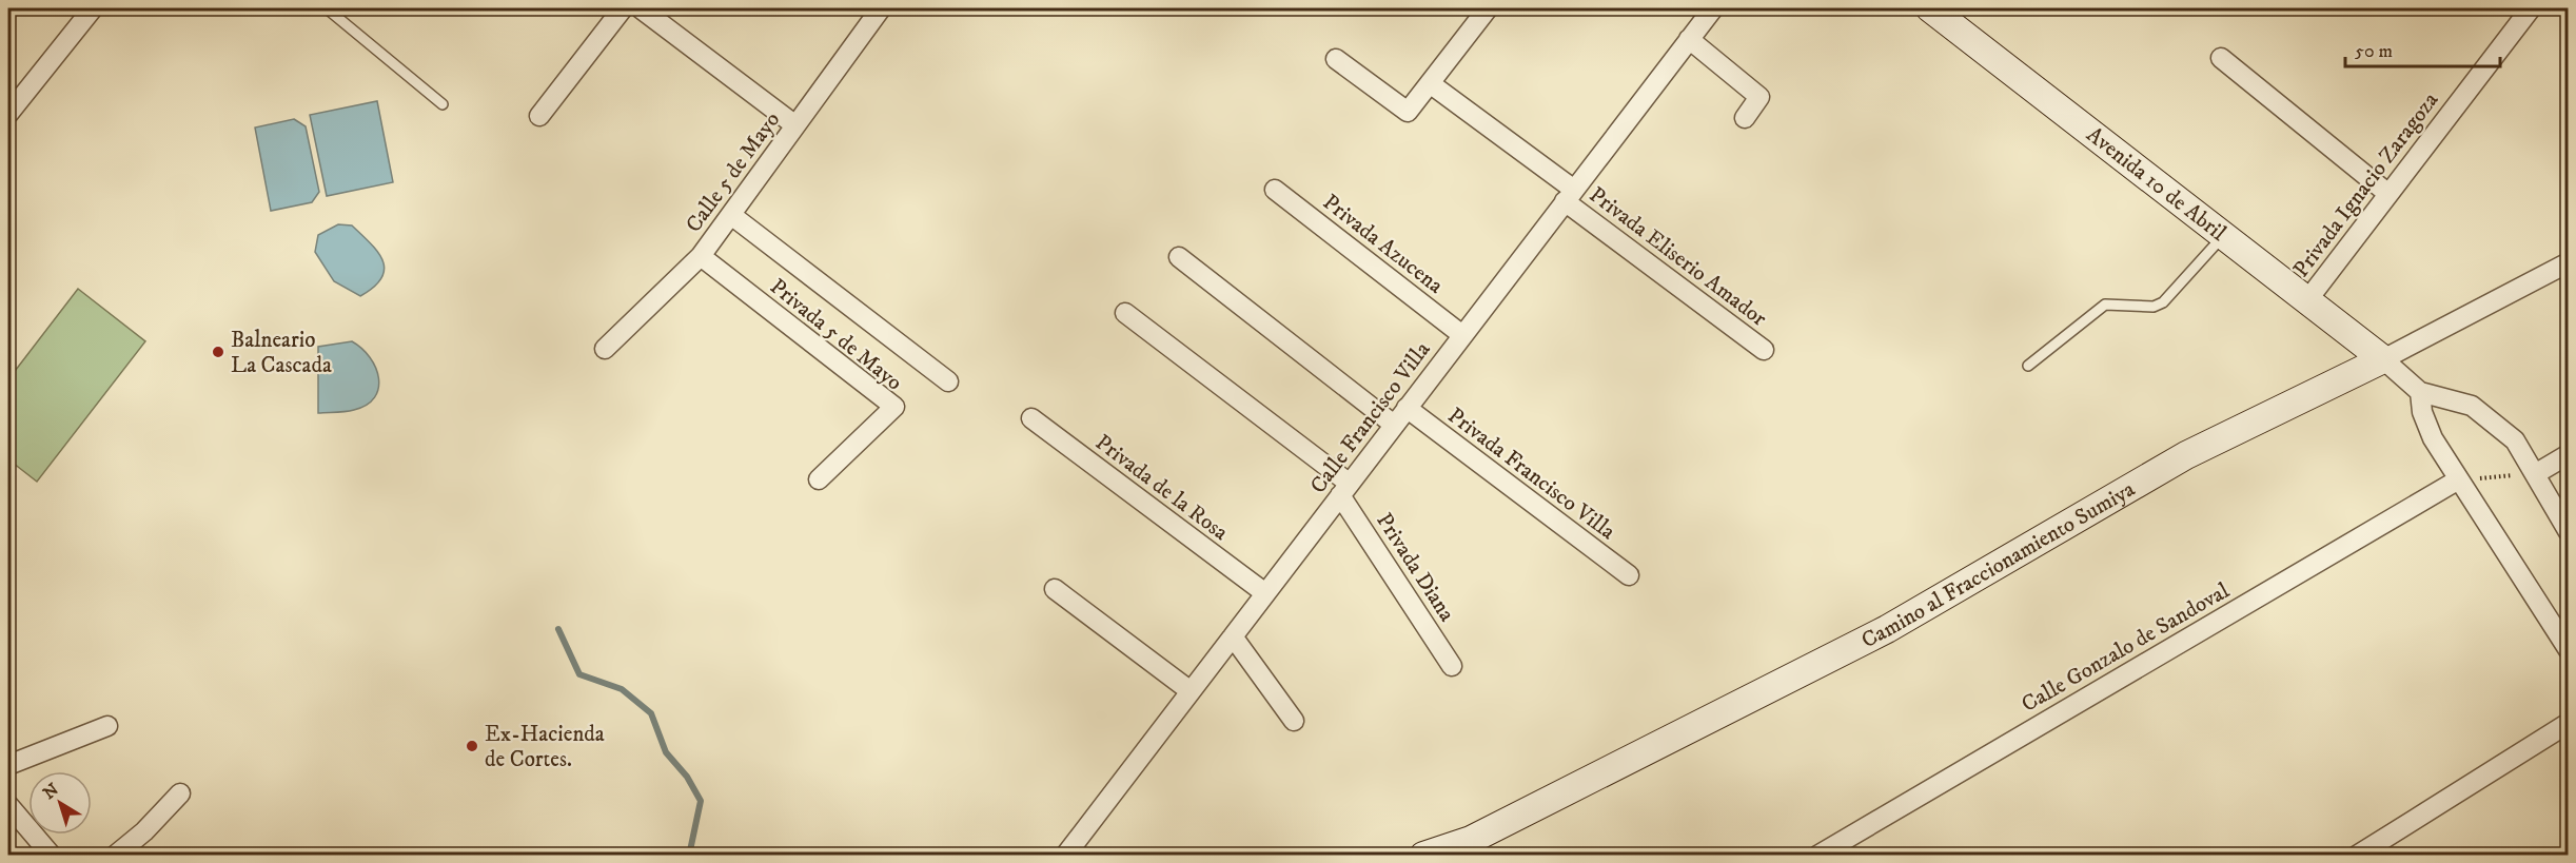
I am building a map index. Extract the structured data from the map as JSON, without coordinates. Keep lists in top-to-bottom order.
{
  "streets": {
    "street": [
      "Calle 5 de Mayo",
      "Avenida 10 de Abril",
      "Privada Ignacio Zaragoza",
      "Privada Azucena",
      "Privada Eliserio Amador",
      "Privada 5 de Mayo",
      "Calle Francisco Villa",
      "Privada Francisco Villa",
      "Privada de la Rosa",
      "Camino al Fraccionamiento Sumiya",
      "Privada Diana",
      "Calle Gonzalo de Sandoval"
    ]
  },
  "crossings": [
    ["Calle 5 de Mayo", "Privada 5 de Mayo"],
    ["Avenida 10 de Abril", "Privada Ignacio Zaragoza"],
    ["Avenida 10 de Abril", "Camino al Fraccionamiento Sumiya"],
    ["Privada Azucena", "Calle Francisco Villa"],
    ["Privada Eliserio Amador", "Calle Francisco Villa"],
    ["Calle Francisco Villa", "Privada Francisco Villa"],
    ["Calle Francisco Villa", "Privada de la Rosa"],
    ["Calle Francisco Villa", "Privada Diana"]
  ],
  "places": ["Balneario La Cascada", "Ex-Hacienda de Cortes."],
  "scale_bar": "50 m",
  "north": "top left"
}
